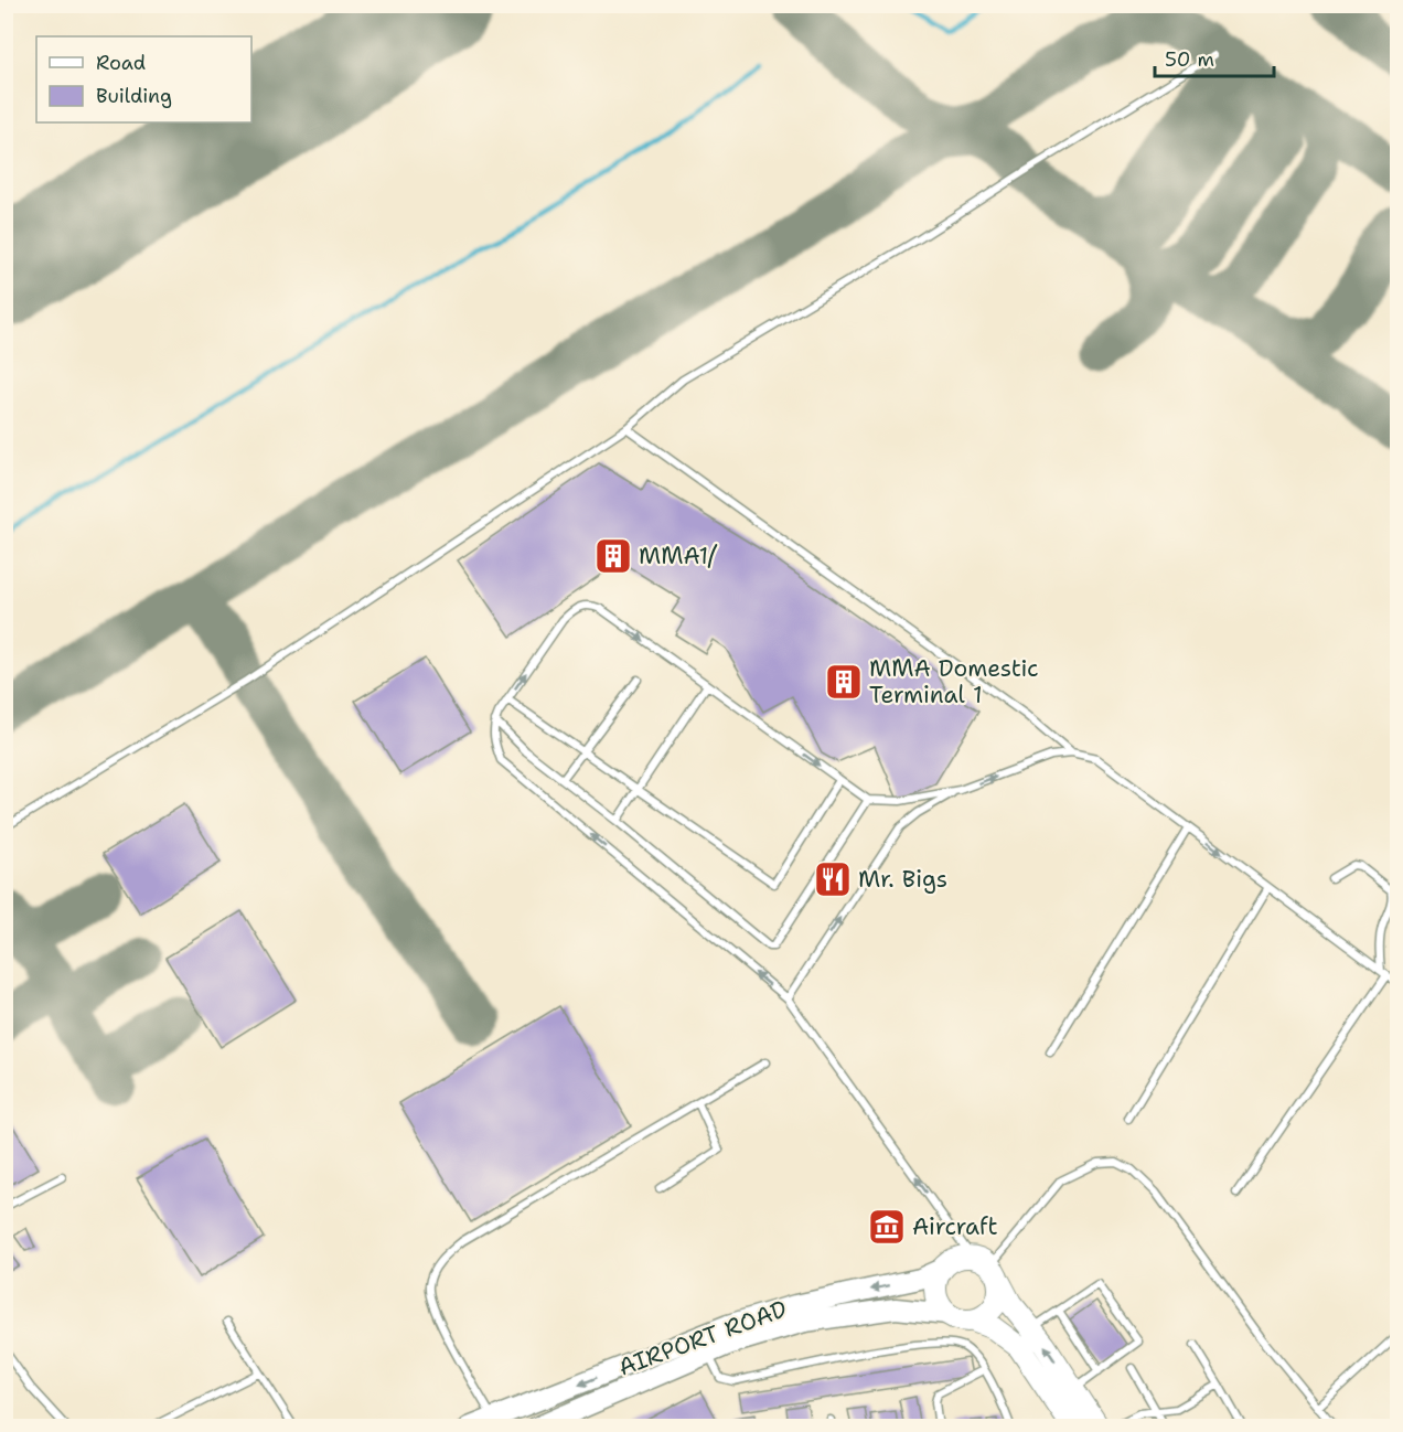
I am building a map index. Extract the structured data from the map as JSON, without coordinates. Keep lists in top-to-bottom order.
{
  "streets": {
    "main road": ["AIRPORT ROAD"]
  },
  "places": {
    "building": ["MMA1/", "MMA Domestic Terminal 1"],
    "restaurant": ["Mr. Bigs"],
    "museum": ["Aircraft"]
  },
  "legend": ["Road", "Building"],
  "scale_bar": "50 m"
}
